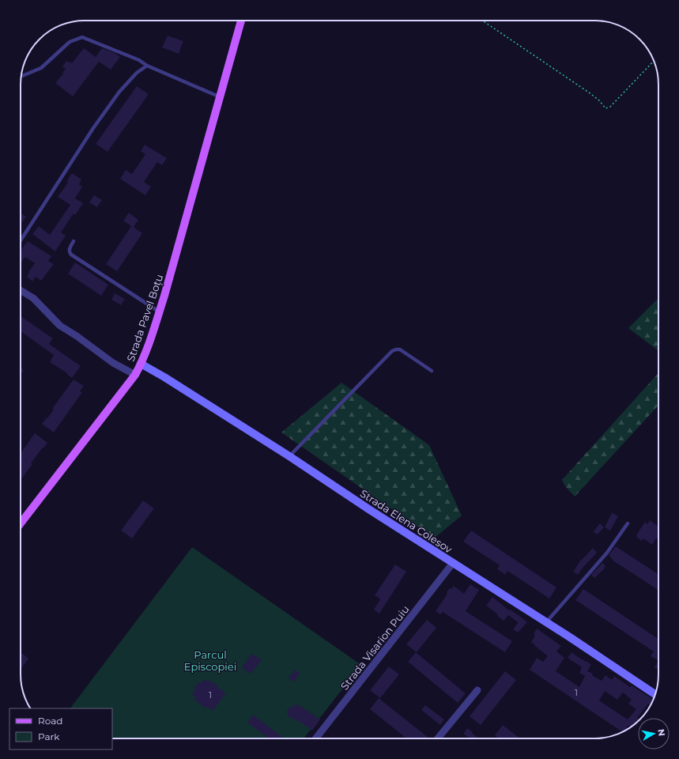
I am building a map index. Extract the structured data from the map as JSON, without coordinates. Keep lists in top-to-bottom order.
{
  "streets": {
    "main road": ["Strada Pavel Boțu"],
    "street": ["Strada Elena Colesov", "Strada Visarion Puiu"]
  },
  "crossings": [
    ["Strada Pavel Boțu", "Strada Elena Colesov"],
    ["Strada Elena Colesov", "Strada Visarion Puiu"]
  ],
  "parks": ["Parcul Episcopiei"],
  "house_numbers": ["1", "1"],
  "legend": ["Road", "Park"],
  "north": "right"
}
